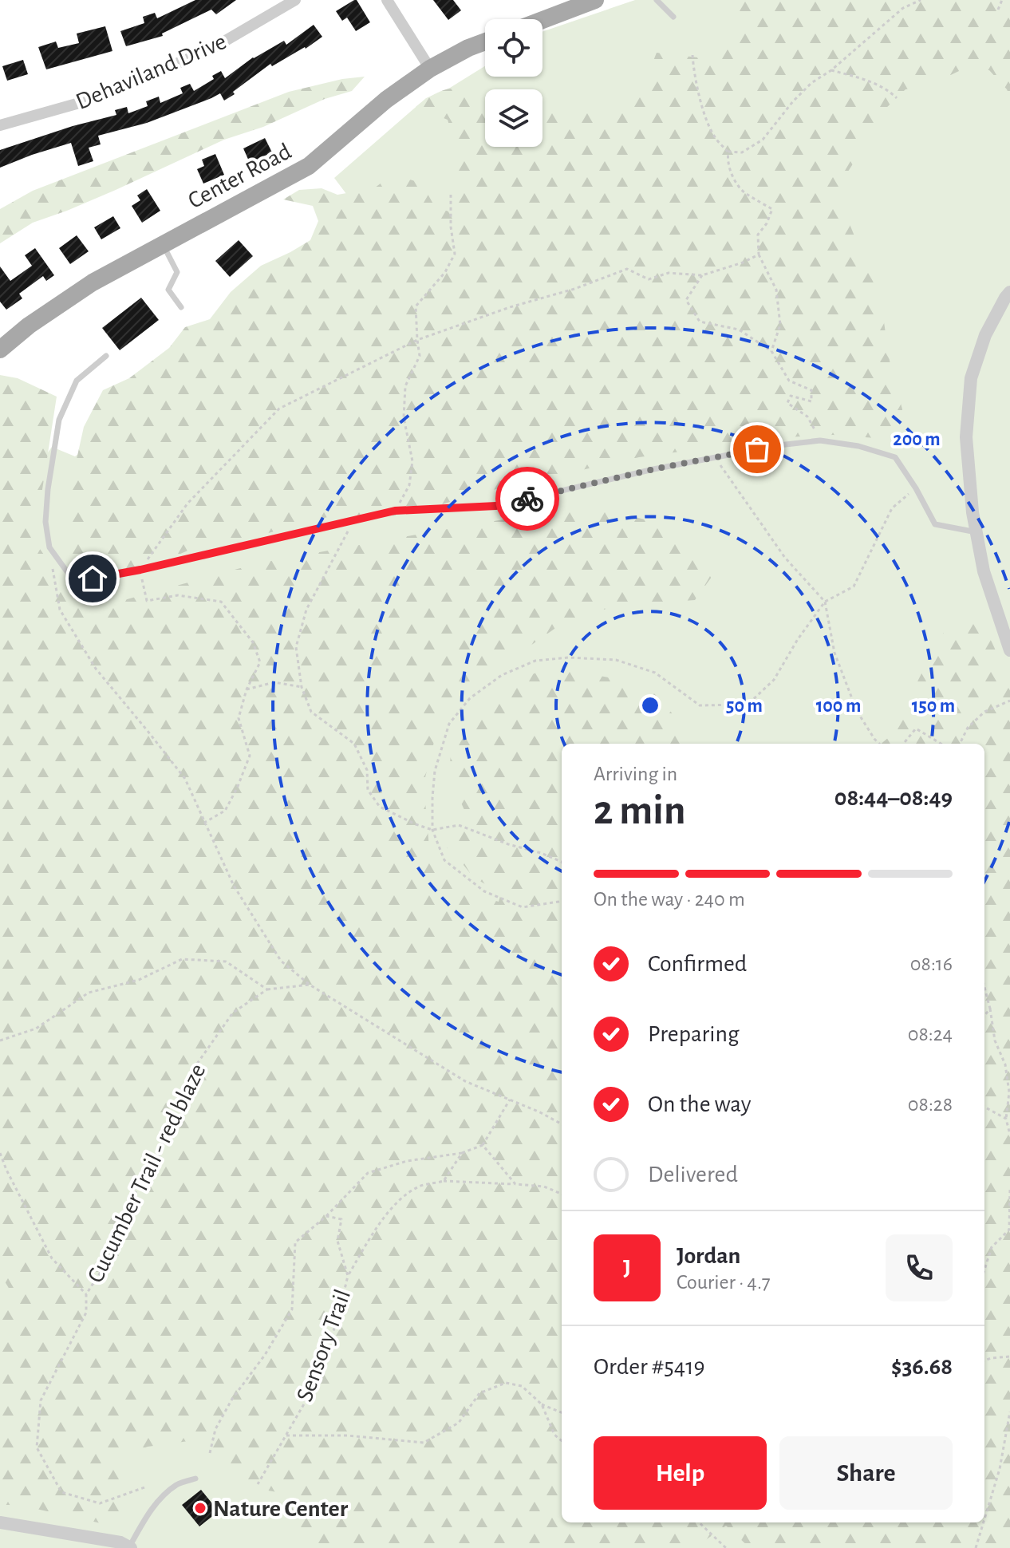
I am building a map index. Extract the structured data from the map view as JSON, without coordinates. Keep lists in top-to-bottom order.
{
  "streets": {
    "main road": ["Center Road"],
    "street": ["Dehaviland Drive"],
    "path": ["Cucumber Trail - red blaze", "Sensory Trail"]
  },
  "places": ["Nature Center"],
  "page": {
    "heading": ["2 min", "Arriving in", "08:44–08:49"],
    "panel": [
      "Jordan",
      "Courier · 4.7",
      "Order #5419",
      "$36.68"
    ],
    "bar": "On the way · 240 m",
    "list": [
      ["Confirmed", "08:16"],
      ["Preparing", "08:24"],
      ["On the way", "08:28"],
      "Delivered"
    ],
    "round": "J",
    "buttons": ["Help", "Share"]
  },
  "rings": [
    "200 m",
    "50 m",
    "100 m",
    "150 m"
  ]
}
